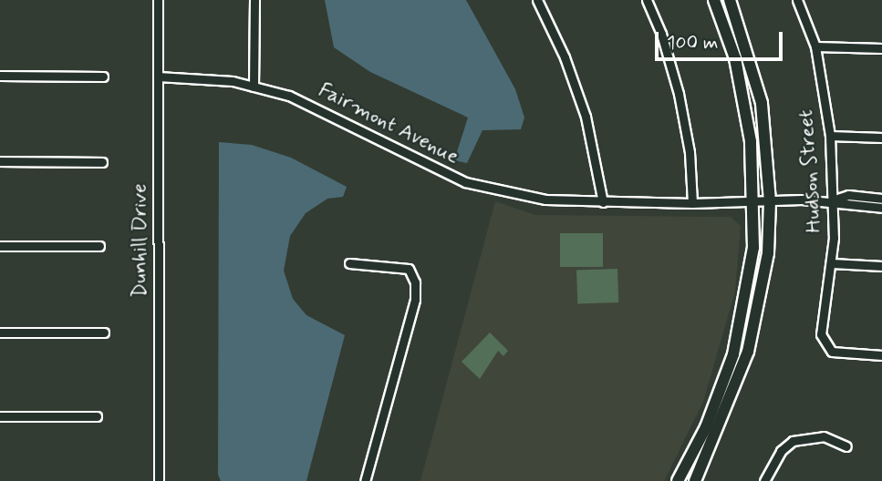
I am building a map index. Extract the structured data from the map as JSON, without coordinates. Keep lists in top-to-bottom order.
{
  "streets": {
    "street": ["Fairmont Avenue", "Hudson Street", "Dunhill Drive"]
  },
  "crossings": [
    ["Fairmont Avenue", "Hudson Street"],
    ["Fairmont Avenue", "Dunhill Drive"]
  ],
  "scale_bar": "100 m"
}
